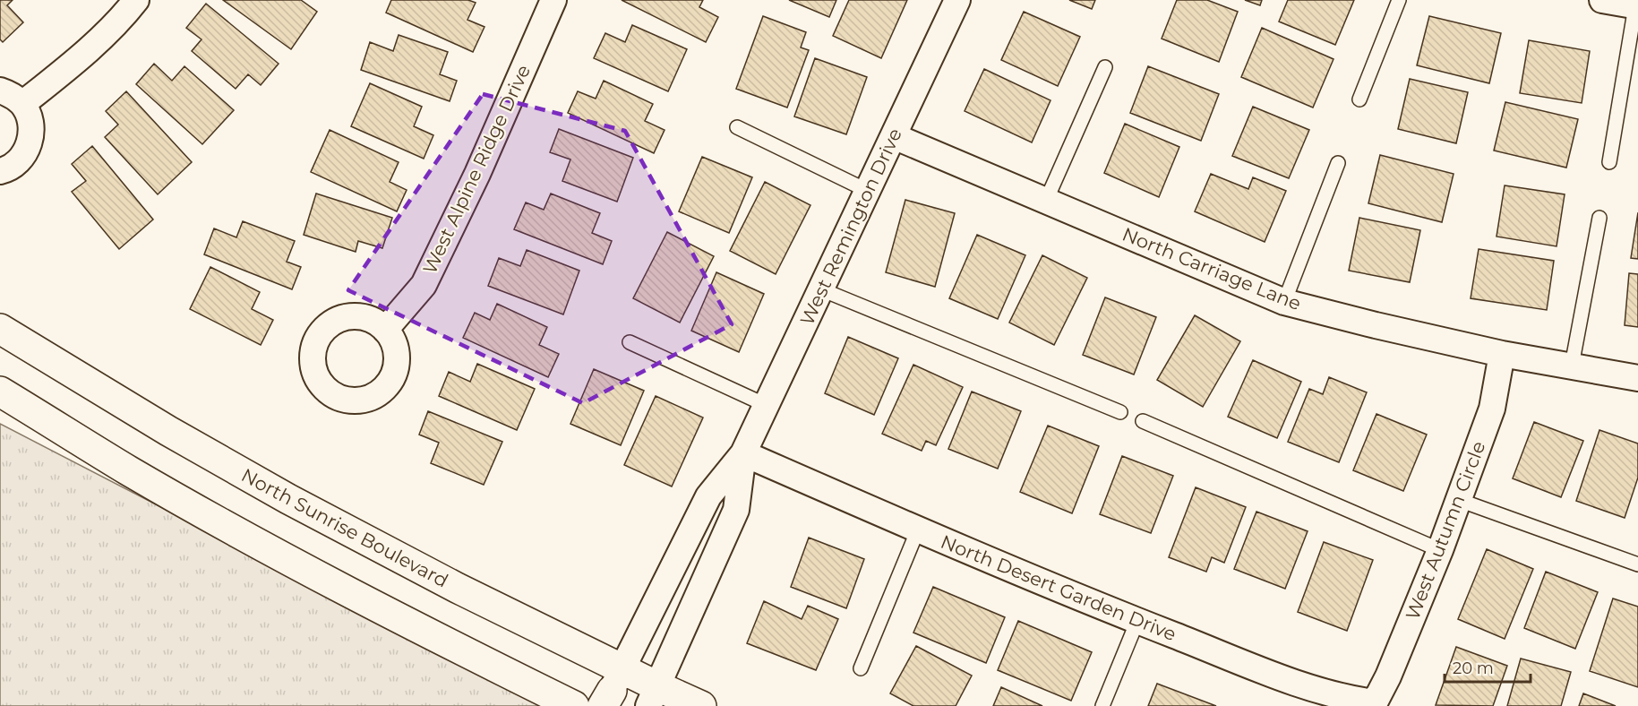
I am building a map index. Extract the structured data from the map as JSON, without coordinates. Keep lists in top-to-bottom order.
{
  "streets": {
    "street": [
      "West Alpine Ridge Drive",
      "West Remington Drive",
      "North Carriage Lane",
      "North Sunrise Boulevard",
      "West Autumn Circle",
      "North Desert Garden Drive"
    ]
  },
  "crossings": [
    ["West Remington Drive", "North Carriage Lane"],
    ["West Remington Drive", "North Sunrise Boulevard"],
    ["West Remington Drive", "North Desert Garden Drive"],
    ["North Carriage Lane", "West Autumn Circle"],
    ["West Autumn Circle", "North Desert Garden Drive"]
  ],
  "scale_bar": "20 m"
}
